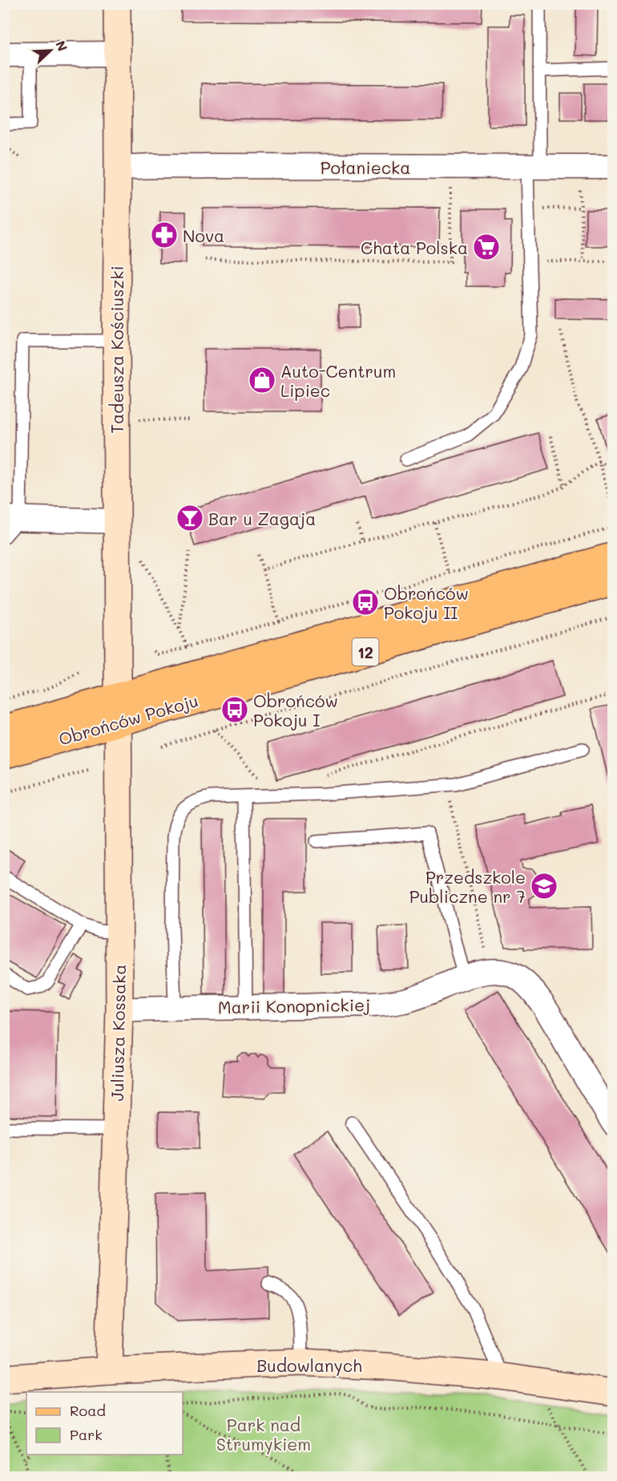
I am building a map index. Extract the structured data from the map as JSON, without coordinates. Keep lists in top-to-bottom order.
{
  "streets": {
    "main road": ["12", "Obrońców Pokoju"],
    "street": [
      "Połaniecka",
      "Tadeusza Kościuszki",
      "Marii Konopnickiej",
      "Juliusza Kossaka",
      "Budowlanych"
    ]
  },
  "crossings": [
    ["Połaniecka", "Tadeusza Kościuszki"],
    ["Tadeusza Kościuszki", "Obrońców Pokoju"],
    ["Tadeusza Kościuszki", "Juliusza Kossaka"],
    ["Obrońców Pokoju", "Juliusza Kossaka"],
    ["Marii Konopnickiej", "Juliusza Kossaka"],
    ["Juliusza Kossaka", "Budowlanych"]
  ],
  "parks": ["Park nad Strumykiem"],
  "places": {
    "pharmacy": ["Nova"],
    "supermarket": ["Chata Polska"],
    "shop": ["Auto-Centrum Lipiec"],
    "bar": ["Bar u Zagaja"],
    "bus stop": ["Obrońców Pokoju II", "Obrońców Pokoju I"],
    "school or university": ["Przedszkole Publiczne nr 7"]
  },
  "legend": ["Road", "Park"],
  "north": "top right"
}
